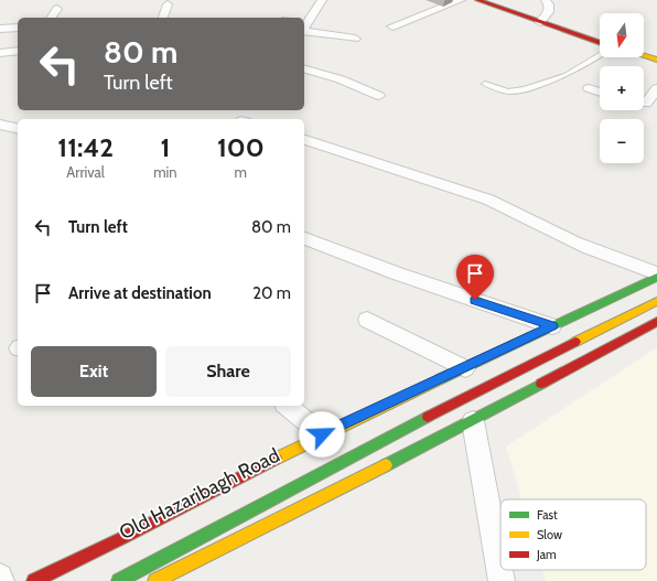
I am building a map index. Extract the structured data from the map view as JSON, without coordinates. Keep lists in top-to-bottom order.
{
  "legend": ["Fast", "Slow", "Jam"],
  "north": "bottom",
  "page": {
    "map_buttons": ["+", "−"],
    "turn": ["80 m", "Turn left"],
    "eta": [
      "11:42",
      "Arrival",
      "1",
      "min",
      "100",
      "m"
    ],
    "list": [
      {
        "name": "Turn left",
        "value": "80 m"
      },
      {
        "name": "Arrive at destination",
        "value": "20 m"
      }
    ],
    "buttons": ["Exit", "Share"]
  }
}
